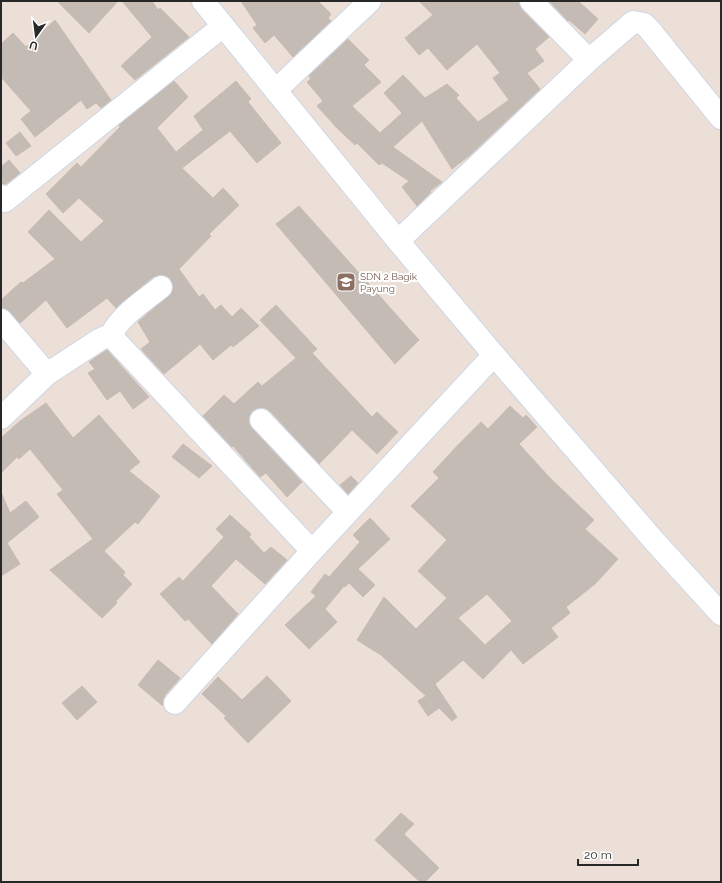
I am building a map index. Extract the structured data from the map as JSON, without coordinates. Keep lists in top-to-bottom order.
{
  "places": {
    "school or university": ["SDN 2 Bagik Payung"]
  },
  "scale_bar": "20 m",
  "north": "bottom"
}
